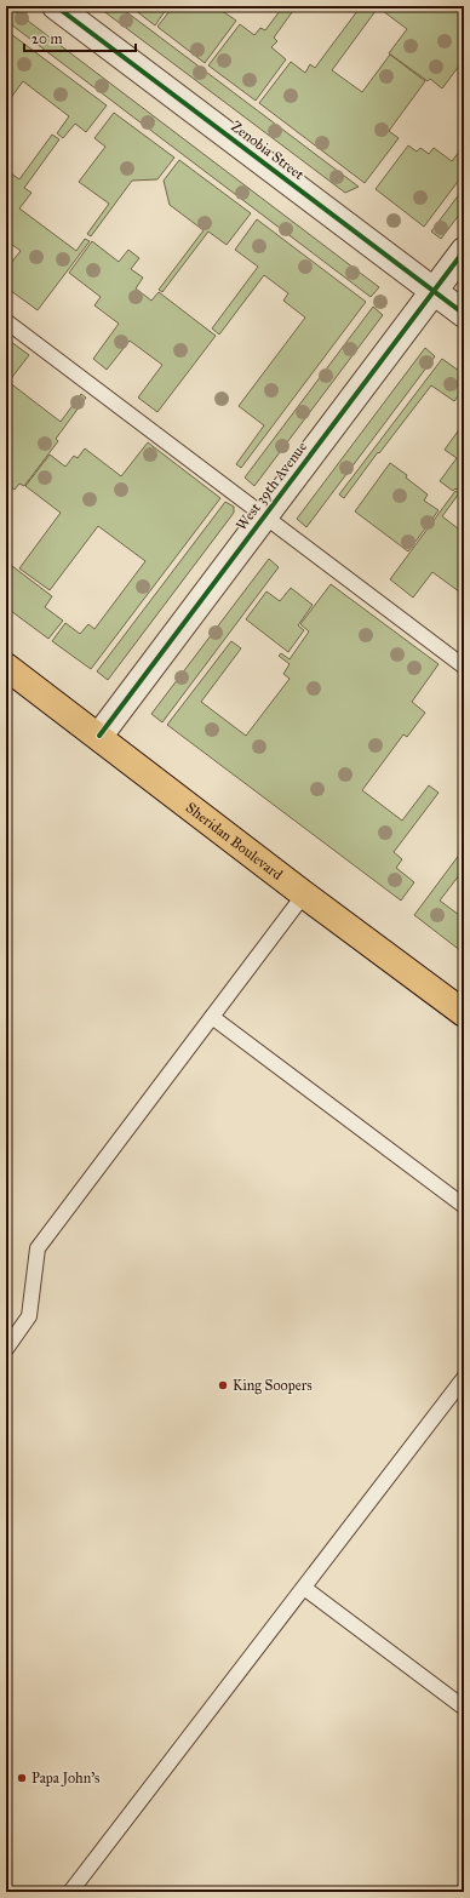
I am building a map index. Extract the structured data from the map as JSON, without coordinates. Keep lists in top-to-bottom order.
{
  "streets": {
    "main road": ["Sheridan Boulevard"],
    "street": ["Zenobia Street", "West 39th Avenue"]
  },
  "crossings": [
    ["Zenobia Street", "West 39th Avenue"],
    ["West 39th Avenue", "Sheridan Boulevard"]
  ],
  "places": ["King Soopers", "Papa John's"],
  "scale_bar": "20 m"
}
